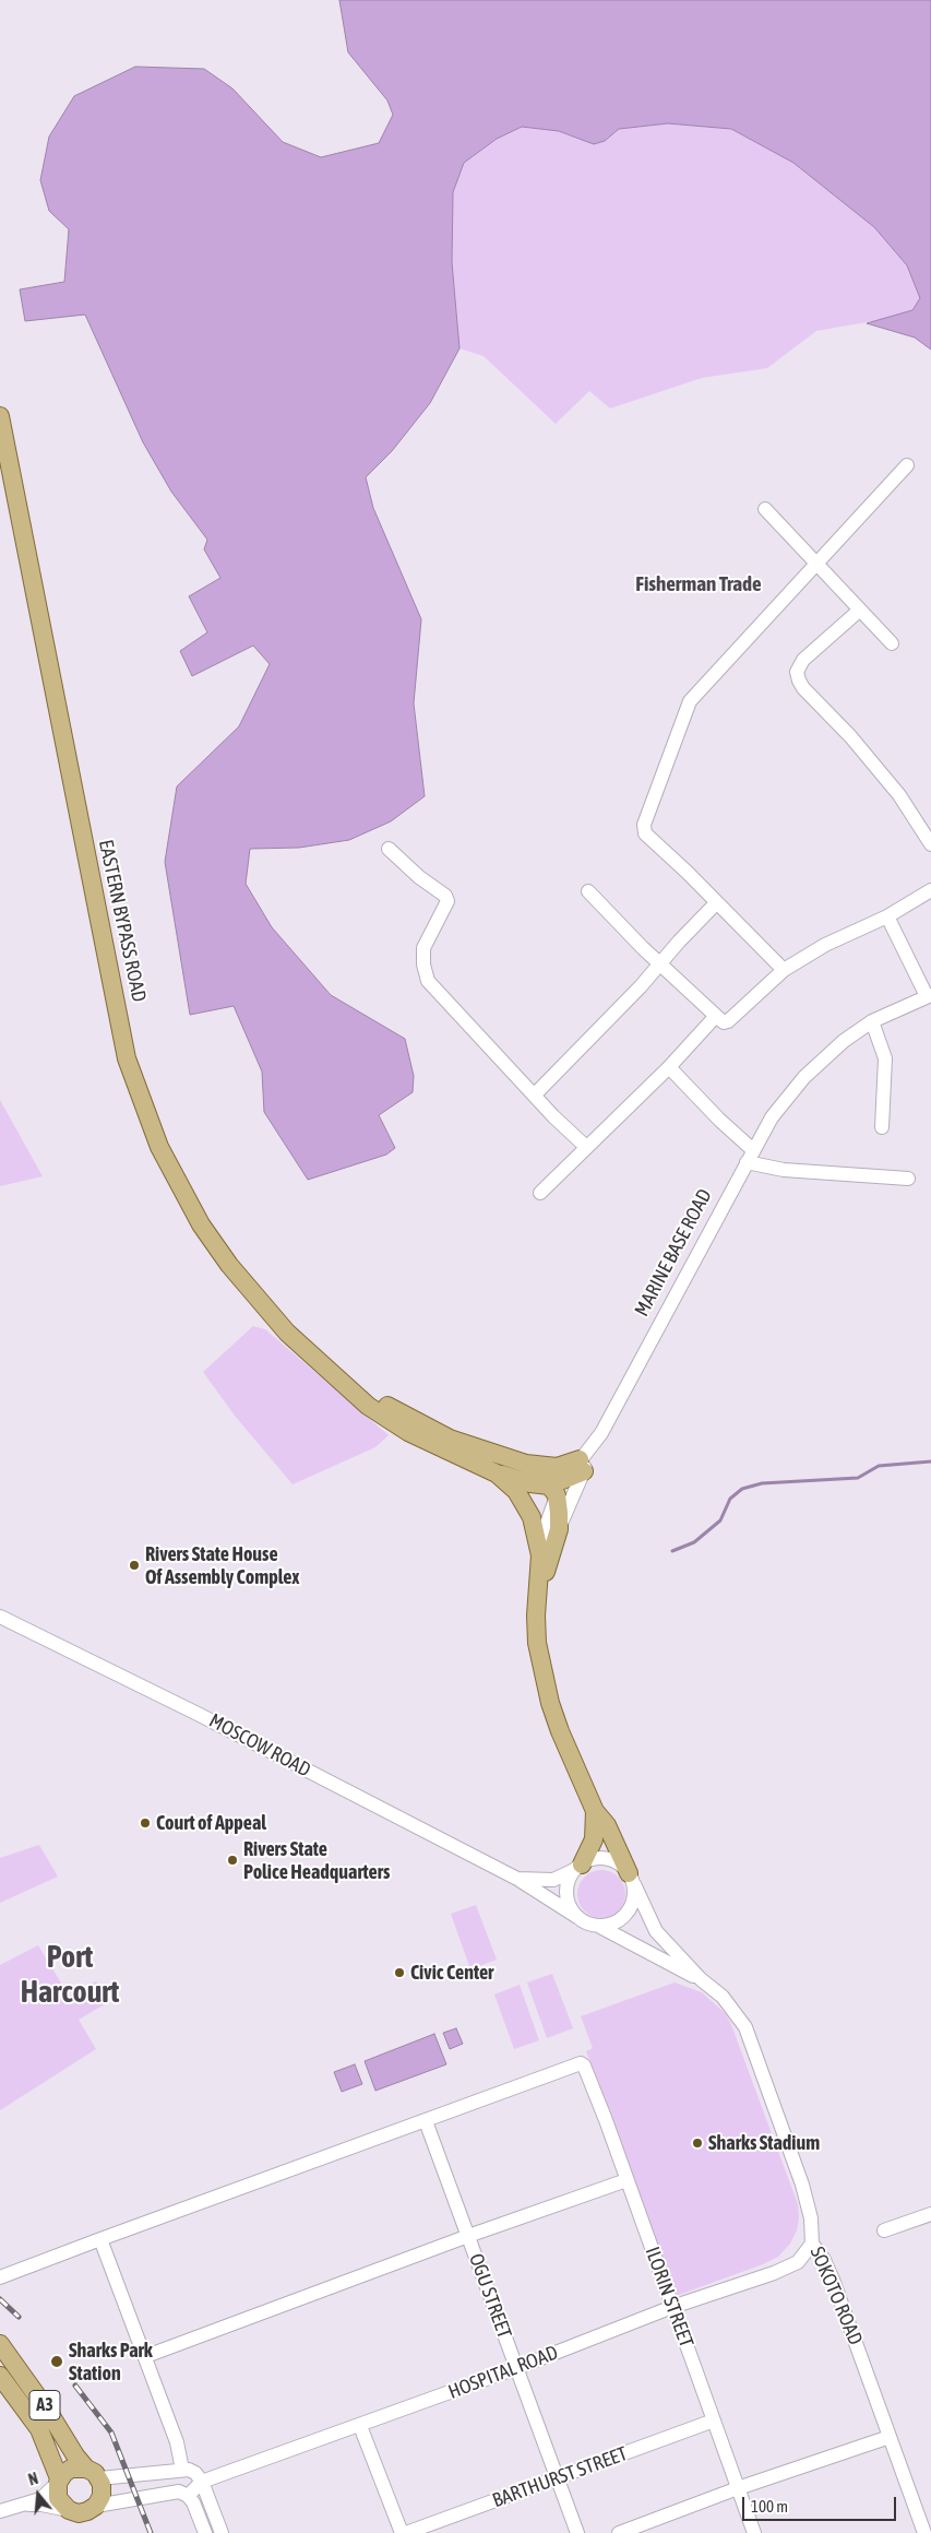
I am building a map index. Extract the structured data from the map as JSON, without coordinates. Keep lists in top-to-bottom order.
{
  "streets": {
    "main road": ["EASTERN BYPASS ROAD", "A3"],
    "street": [
      "MARINE BASE ROAD",
      "MOSCOW ROAD",
      "OGU STREET",
      "SOKOTO ROAD",
      "ILORIN STREET",
      "HOSPITAL ROAD",
      "BARTHURST STREET"
    ]
  },
  "crossings": [
    ["MOSCOW ROAD", "SOKOTO ROAD"],
    ["OGU STREET", "ILORIN STREET"],
    ["OGU STREET", "HOSPITAL ROAD"],
    ["OGU STREET", "BARTHURST STREET"],
    ["SOKOTO ROAD", "HOSPITAL ROAD"],
    ["ILORIN STREET", "HOSPITAL ROAD"],
    ["ILORIN STREET", "BARTHURST STREET"]
  ],
  "districts": ["Fisherman Trade", "Port Harcourt"],
  "places": [
    "Rivers State House Of Assembly Complex",
    "Court of Appeal",
    "Rivers State Police Headquarters",
    "Civic Center",
    "Sharks Stadium",
    "Sharks Park Station"
  ],
  "scale_bar": "100 m",
  "north": "top"
}
